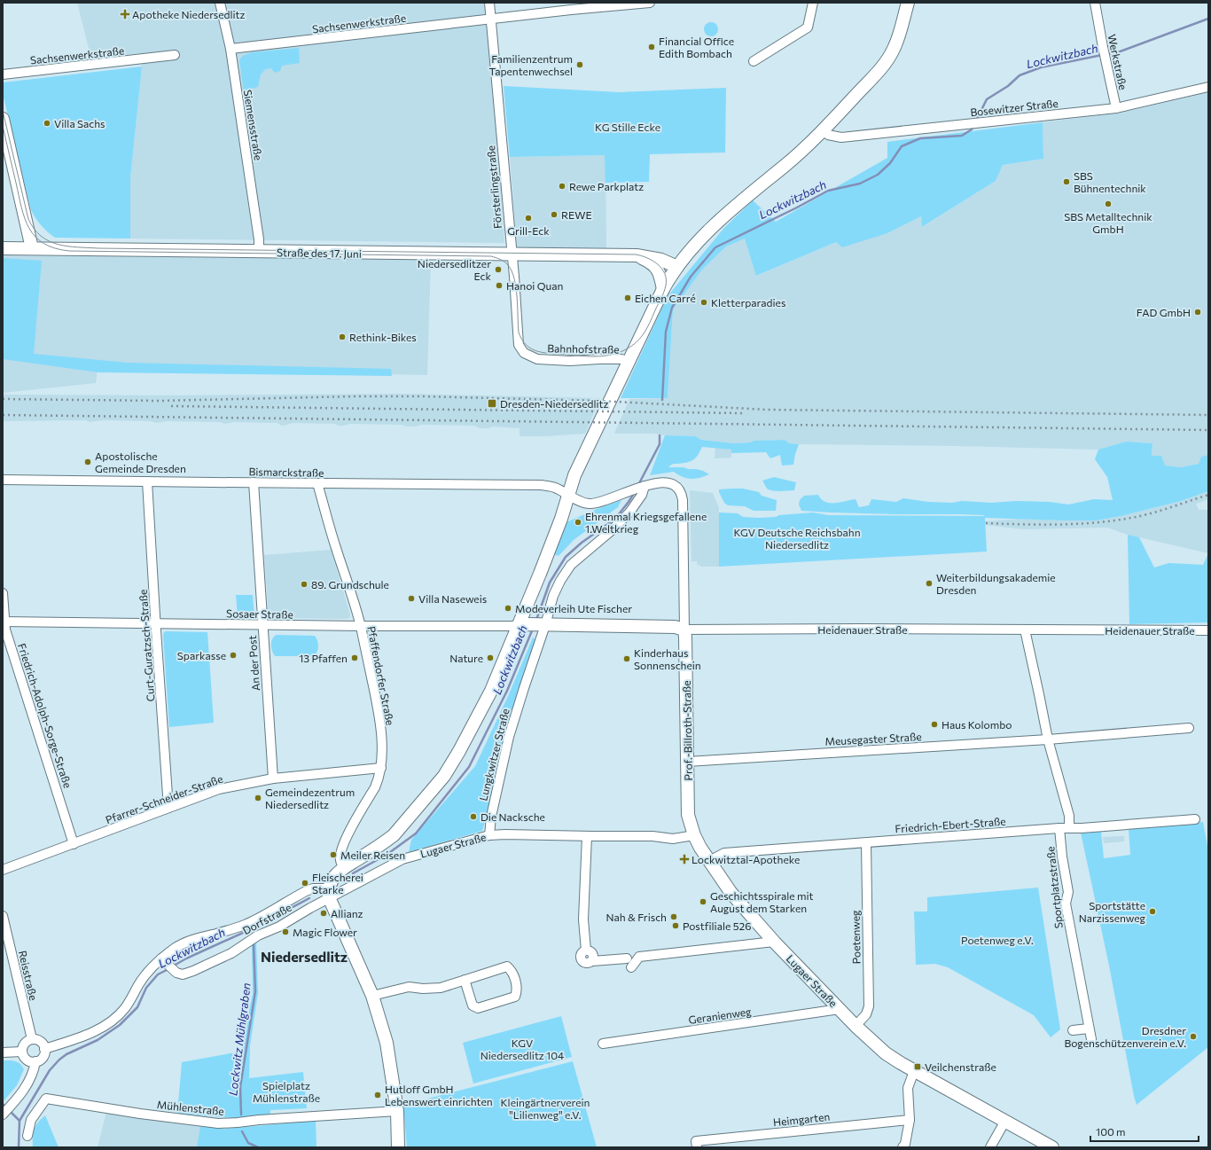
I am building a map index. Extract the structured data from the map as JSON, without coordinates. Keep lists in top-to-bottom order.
{
  "streets": {
    "street": [
      "Sachsenwerkstraße",
      "Werkstraße",
      "Bosewitzer Straße",
      "Siemensstraße",
      "Försterlingstraße",
      "Straße des 17. Juni",
      "Bahnhofstraße",
      "Bismarckstraße",
      "Sosaer Straße",
      "Heidenauer Straße",
      "Curt-Guratzsch-Straße",
      "An der Post",
      "Pfaffendorfer Straße",
      "Friedrich-Adolph-Sorge-Straße",
      "Prof.-Billroth-Straße",
      "Meusegaster Straße",
      "Lungkwitzer Straße",
      "Pfarrer-Schneider-Straße",
      "Friedrich-Ebert-Straße",
      "Lugaer Straße",
      "Sportplatzstraße",
      "Dorfstraße",
      "Poetenweg",
      "Reisstraße",
      "Geranienweg",
      "Mühlenstraße",
      "Heimgarten"
    ]
  },
  "crossings": [
    ["Sachsenwerkstraße", "Siemensstraße"],
    ["Sachsenwerkstraße", "Försterlingstraße"],
    ["Werkstraße", "Bosewitzer Straße"],
    ["Siemensstraße", "Straße des 17. Juni"],
    ["Försterlingstraße", "Straße des 17. Juni"],
    ["Försterlingstraße", "Bahnhofstraße"],
    ["Bismarckstraße", "Curt-Guratzsch-Straße"],
    ["Bismarckstraße", "An der Post"],
    ["Bismarckstraße", "Pfaffendorfer Straße"],
    ["Bismarckstraße", "Prof.-Billroth-Straße"],
    ["Sosaer Straße", "Heidenauer Straße"],
    ["Sosaer Straße", "Curt-Guratzsch-Straße"],
    ["Sosaer Straße", "An der Post"],
    ["Sosaer Straße", "Pfaffendorfer Straße"],
    ["Sosaer Straße", "Friedrich-Adolph-Sorge-Straße"],
    ["Heidenauer Straße", "Prof.-Billroth-Straße"],
    ["Heidenauer Straße", "Lungkwitzer Straße"],
    ["Curt-Guratzsch-Straße", "Pfarrer-Schneider-Straße"],
    ["An der Post", "Pfarrer-Schneider-Straße"],
    ["Pfaffendorfer Straße", "Pfarrer-Schneider-Straße"],
    ["Friedrich-Adolph-Sorge-Straße", "Pfarrer-Schneider-Straße"],
    ["Prof.-Billroth-Straße", "Meusegaster Straße"],
    ["Prof.-Billroth-Straße", "Lungkwitzer Straße"],
    ["Prof.-Billroth-Straße", "Lugaer Straße"],
    ["Lungkwitzer Straße", "Lugaer Straße"],
    ["Friedrich-Ebert-Straße", "Lugaer Straße"],
    ["Friedrich-Ebert-Straße", "Sportplatzstraße"],
    ["Friedrich-Ebert-Straße", "Poetenweg"],
    ["Lugaer Straße", "Dorfstraße"],
    ["Lugaer Straße", "Poetenweg"],
    ["Lugaer Straße", "Geranienweg"],
    ["Dorfstraße", "Reisstraße"]
  ],
  "districts": ["Niedersedlitz"],
  "water": ["Lockwitzbach", "Lockwitz Mühlgraben"],
  "parks": [
    "KG Stille Ecke",
    "KGV Deutsche Reichsbahn Niedersedlitz",
    "Poetenweg e.V.",
    "KGV Niedersedlitz 104",
    "Spielplatz Mühlenstraße",
    "Kleingärtnerverein \"Lilienweg\" e.V."
  ],
  "places": {
    "health": ["Apotheke Niedersedlitz", "Lockwitztal-Apotheke"],
    "other": [
      "Financial Office Edith Bombach",
      "Familienzentrum Tapentenwechsel",
      "Villa Sachs",
      "SBS Bühnentechnik",
      "Rewe Parkplatz",
      "SBS Metalltechnik GmbH",
      "REWE",
      "Grill-Eck",
      "Niedersedlitzer Eck",
      "Hanoi Quan",
      "Eichen Carré",
      "Kletterparadies",
      "FAD GmbH",
      "Rethink-Bikes",
      "Apostolische Gemeinde Dresden",
      "Ehrenmal Kriegsgefallene 1.Weltkrieg",
      "Weiterbildungsakademie Dresden",
      "89. Grundschule",
      "Villa Naseweis",
      "Modeverleih Ute Fischer",
      "Sparkasse",
      "13 Pfaffen",
      "Nature",
      "Kinderhaus Sonnenschein",
      "Haus Kolombo",
      "Gemeindezentrum Niedersedlitz",
      "Die Nacksche",
      "Meiler Reisen",
      "Fleischerei Starke",
      "Geschichtsspirale mit August dem Starken",
      "Sportstätte Narzissenweg",
      "Allianz",
      "Nah & Frisch",
      "Postfiliale 526",
      "Magic Flower",
      "Dresdner Bogenschützenverein e.V.",
      "Hutloff GmbH Lebenswert einrichten"
    ],
    "transit": ["Dresden-Niedersedlitz", "Veilchenstraße"]
  },
  "scale_bar": "100 m"
}
